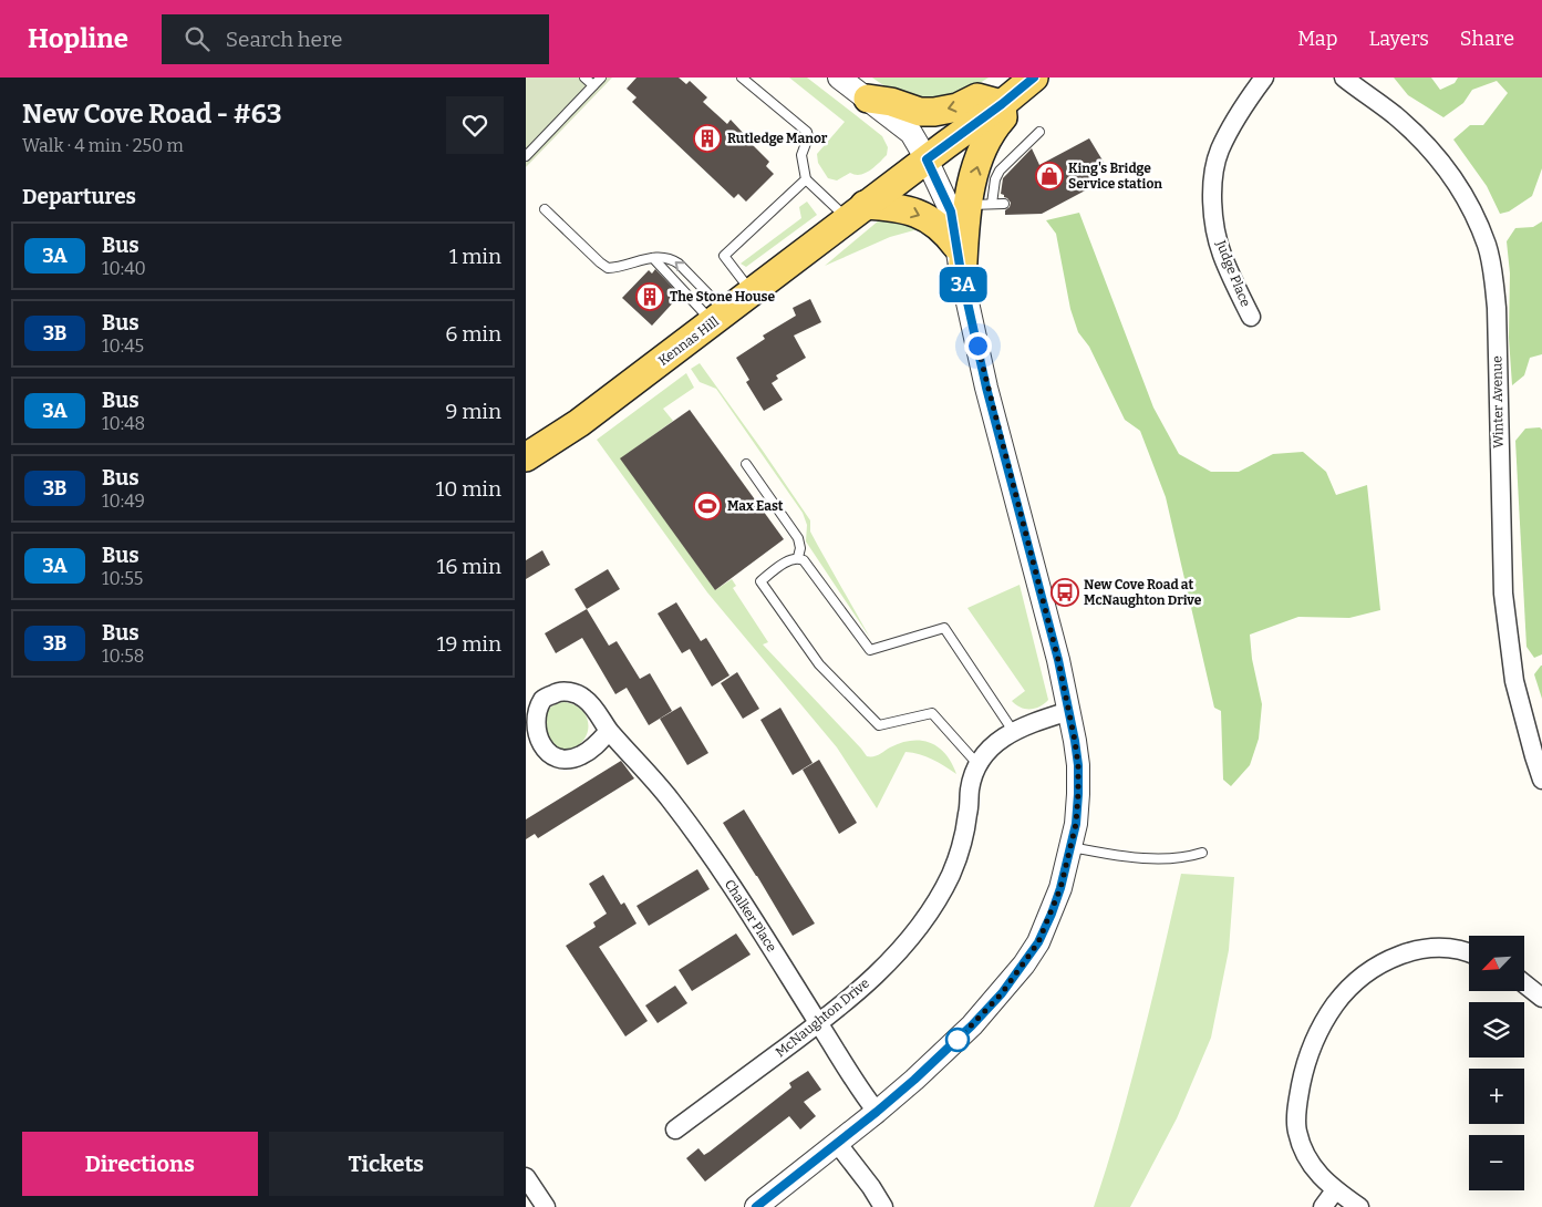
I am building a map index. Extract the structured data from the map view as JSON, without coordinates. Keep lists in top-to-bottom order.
{
  "streets": {
    "main road": ["Kennas Hill"],
    "street": [
      "Judge Place",
      "Winter Avenue",
      "Chalker Place",
      "McNaughton Drive"
    ]
  },
  "crossings": [
    ["Chalker Place", "McNaughton Drive"]
  ],
  "places": {
    "building": ["Rutledge Manor", "The Stone House"],
    "shop": ["King's Bridge Service station"],
    "sports": ["Max East"],
    "bus stop": ["New Cove Road at McNaughton Drive"]
  },
  "lines": ["bus line 3A"],
  "north": "bottom left",
  "page": {
    "header": "Hopline",
    "search": "Search here",
    "nav": ["Map", "Layers", "Share"],
    "heading": [
      ["New Cove Road - #63", "Walk · 4 min · 250 m"],
      "Departures"
    ],
    "on_map": "3A",
    "list": [
      {
        "mark": "3A",
        "name": "Bus",
        "note": "10:40",
        "value": "1 min"
      },
      {
        "mark": "3B",
        "name": "Bus",
        "note": "10:45",
        "value": "6 min"
      },
      {
        "mark": "3A",
        "name": "Bus",
        "note": "10:48",
        "value": "9 min"
      },
      {
        "mark": "3B",
        "name": "Bus",
        "note": "10:49",
        "value": "10 min"
      },
      {
        "mark": "3A",
        "name": "Bus",
        "note": "10:55",
        "value": "16 min"
      },
      {
        "mark": "3B",
        "name": "Bus",
        "note": "10:58",
        "value": "19 min"
      }
    ],
    "map_buttons": ["+", "−"],
    "buttons": ["Directions", "Tickets"]
  }
}
